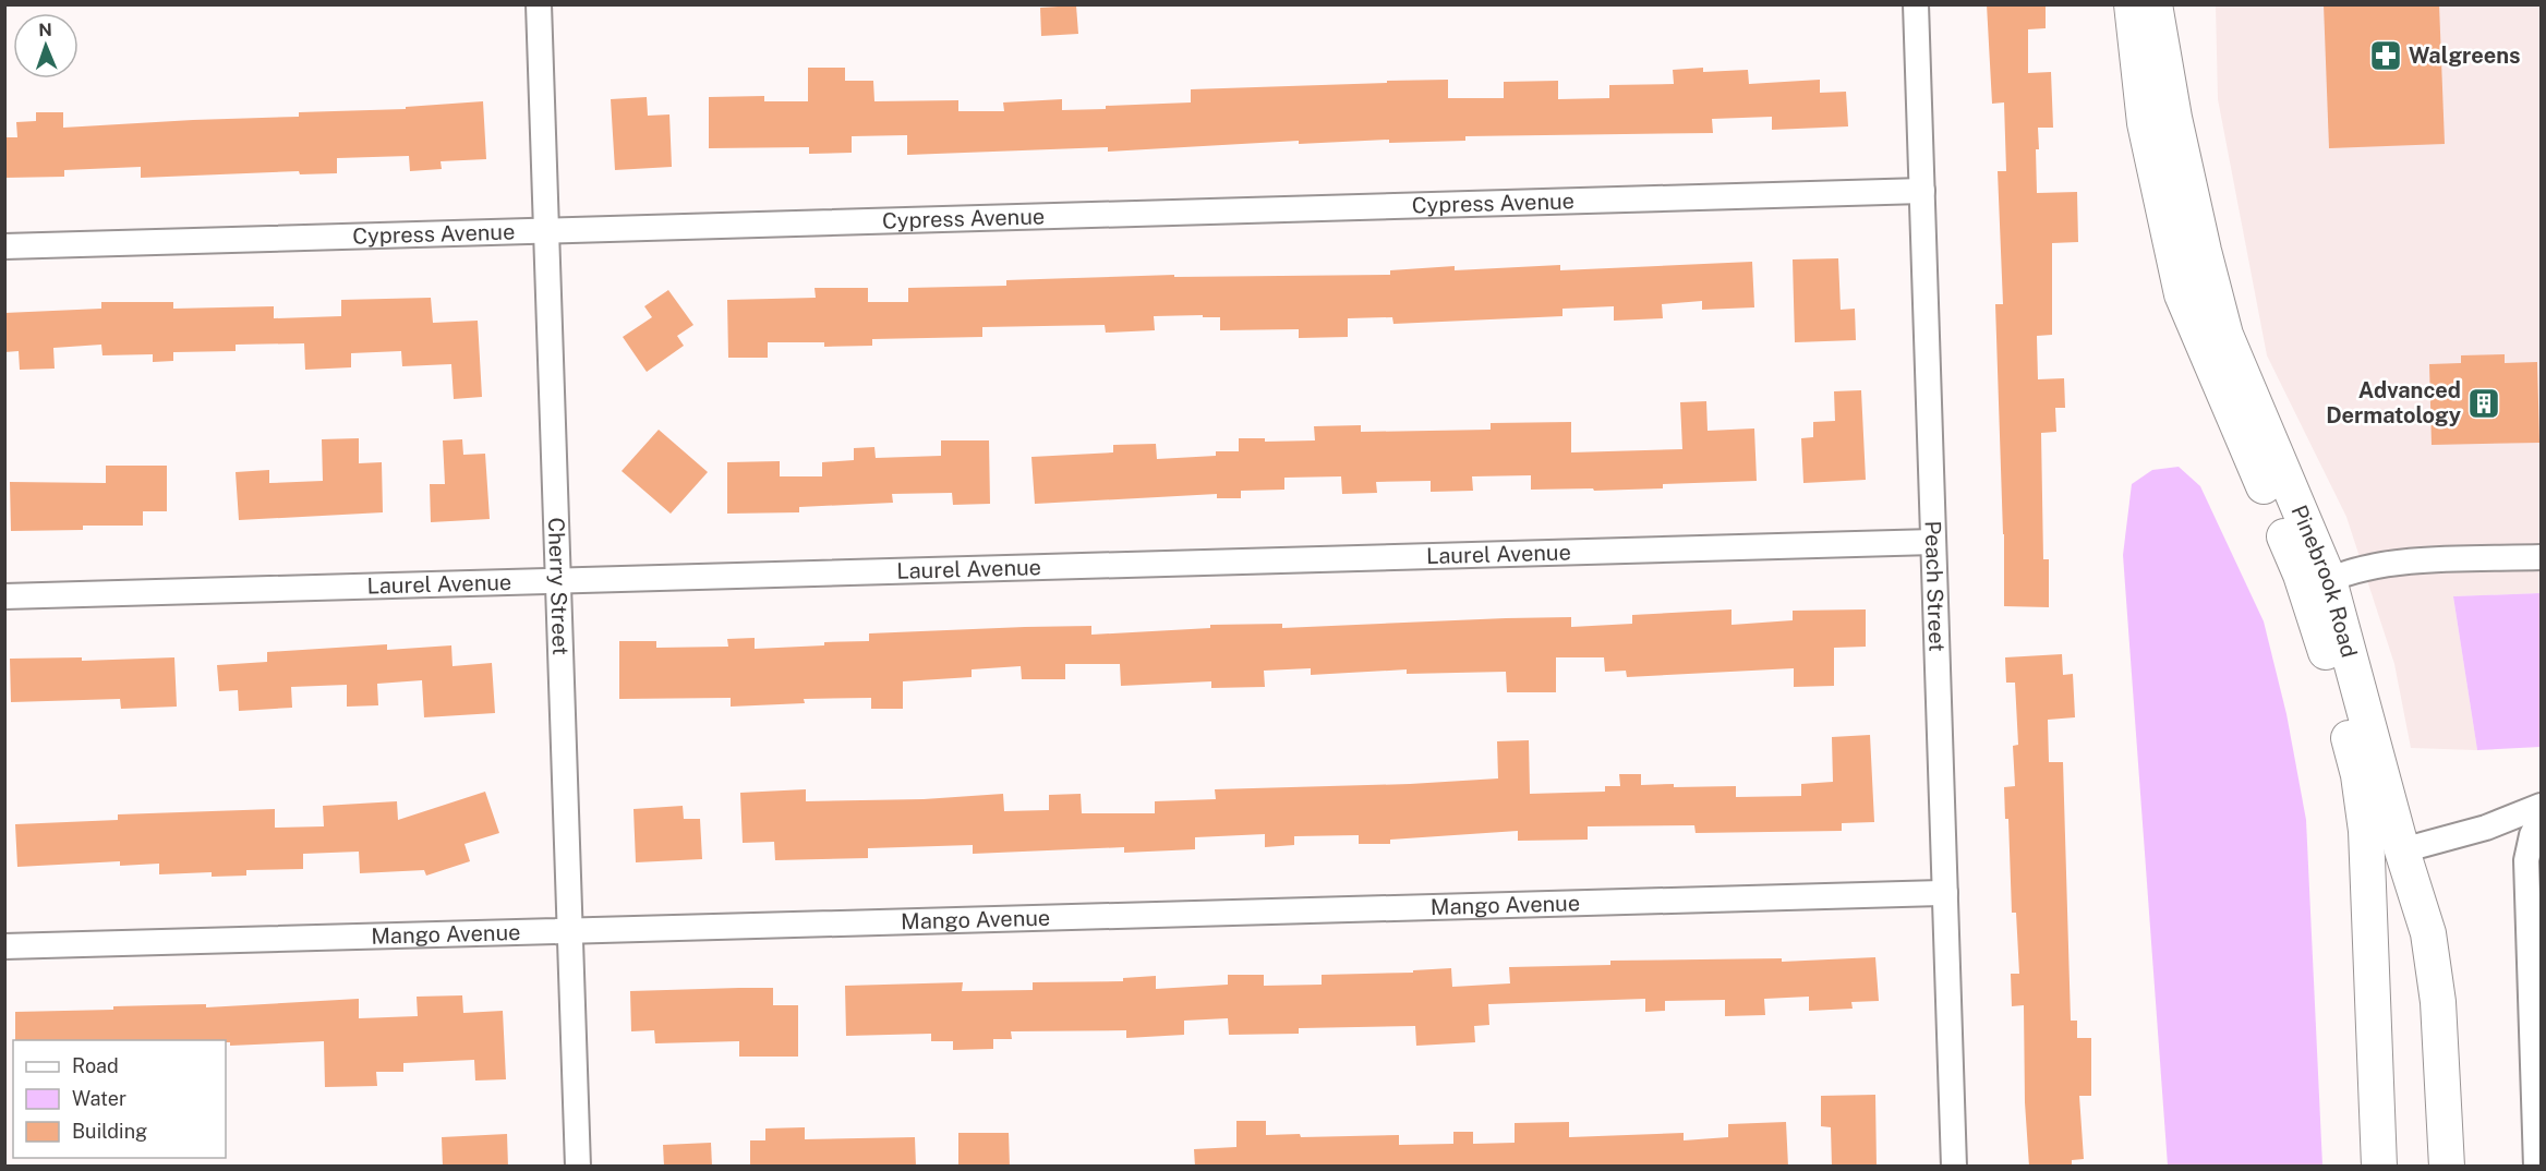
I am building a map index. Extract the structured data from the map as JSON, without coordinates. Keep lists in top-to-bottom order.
{
  "streets": {
    "street": [
      "Cypress Avenue",
      "Laurel Avenue",
      "Pinebrook Road",
      "Cherry Street",
      "Peach Street",
      "Mango Avenue"
    ]
  },
  "crossings": [
    ["Cypress Avenue", "Cherry Street"],
    ["Cypress Avenue", "Peach Street"],
    ["Laurel Avenue", "Cherry Street"],
    ["Laurel Avenue", "Peach Street"],
    ["Cherry Street", "Mango Avenue"],
    ["Peach Street", "Mango Avenue"]
  ],
  "places": {
    "pharmacy": ["Walgreens"],
    "building": ["Advanced Dermatology"]
  },
  "legend": ["Road", "Water", "Building"],
  "north": "top"
}
